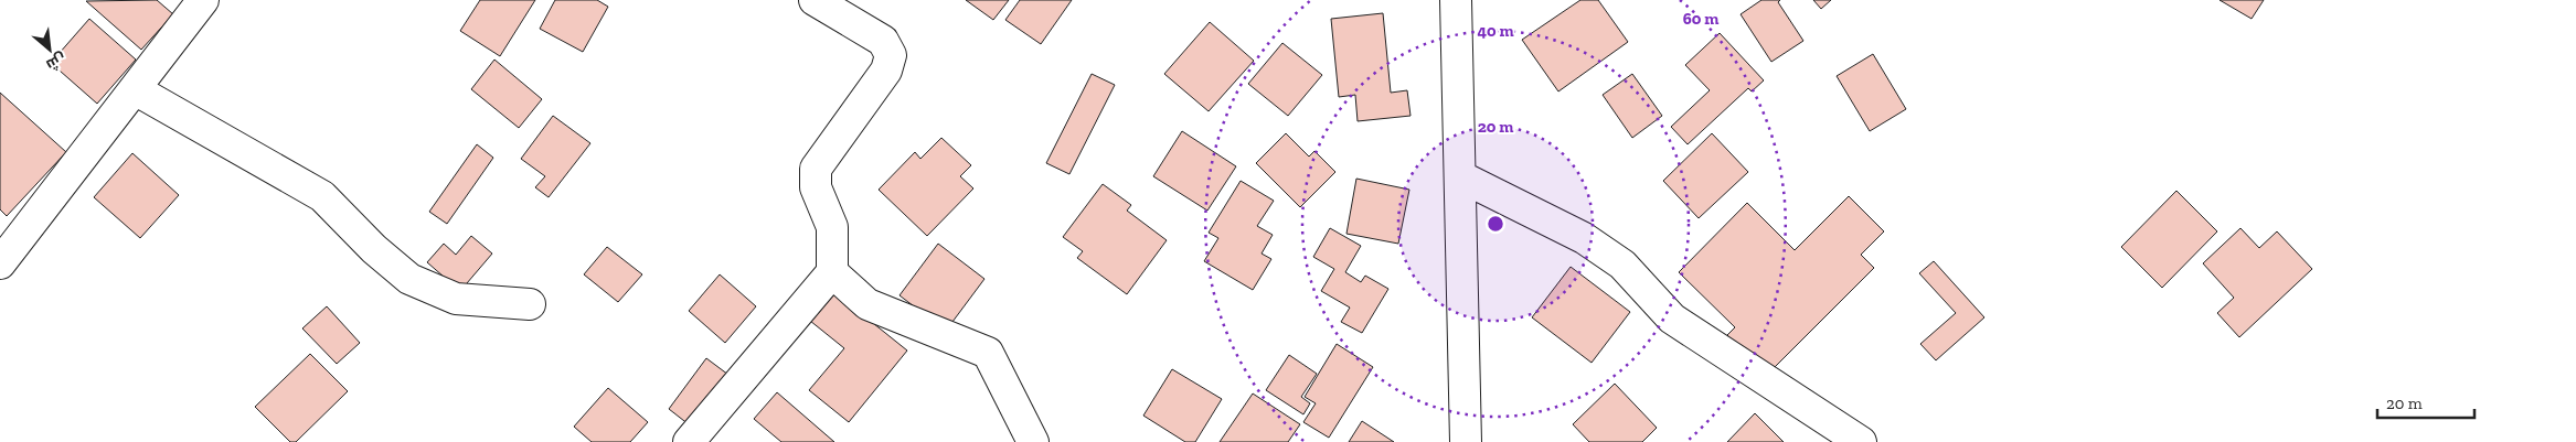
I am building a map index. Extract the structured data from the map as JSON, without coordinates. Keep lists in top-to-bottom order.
{
  "scale_bar": "20 m",
  "north": "bottom right",
  "rings": ["60 m", "40 m", "20 m"]
}
